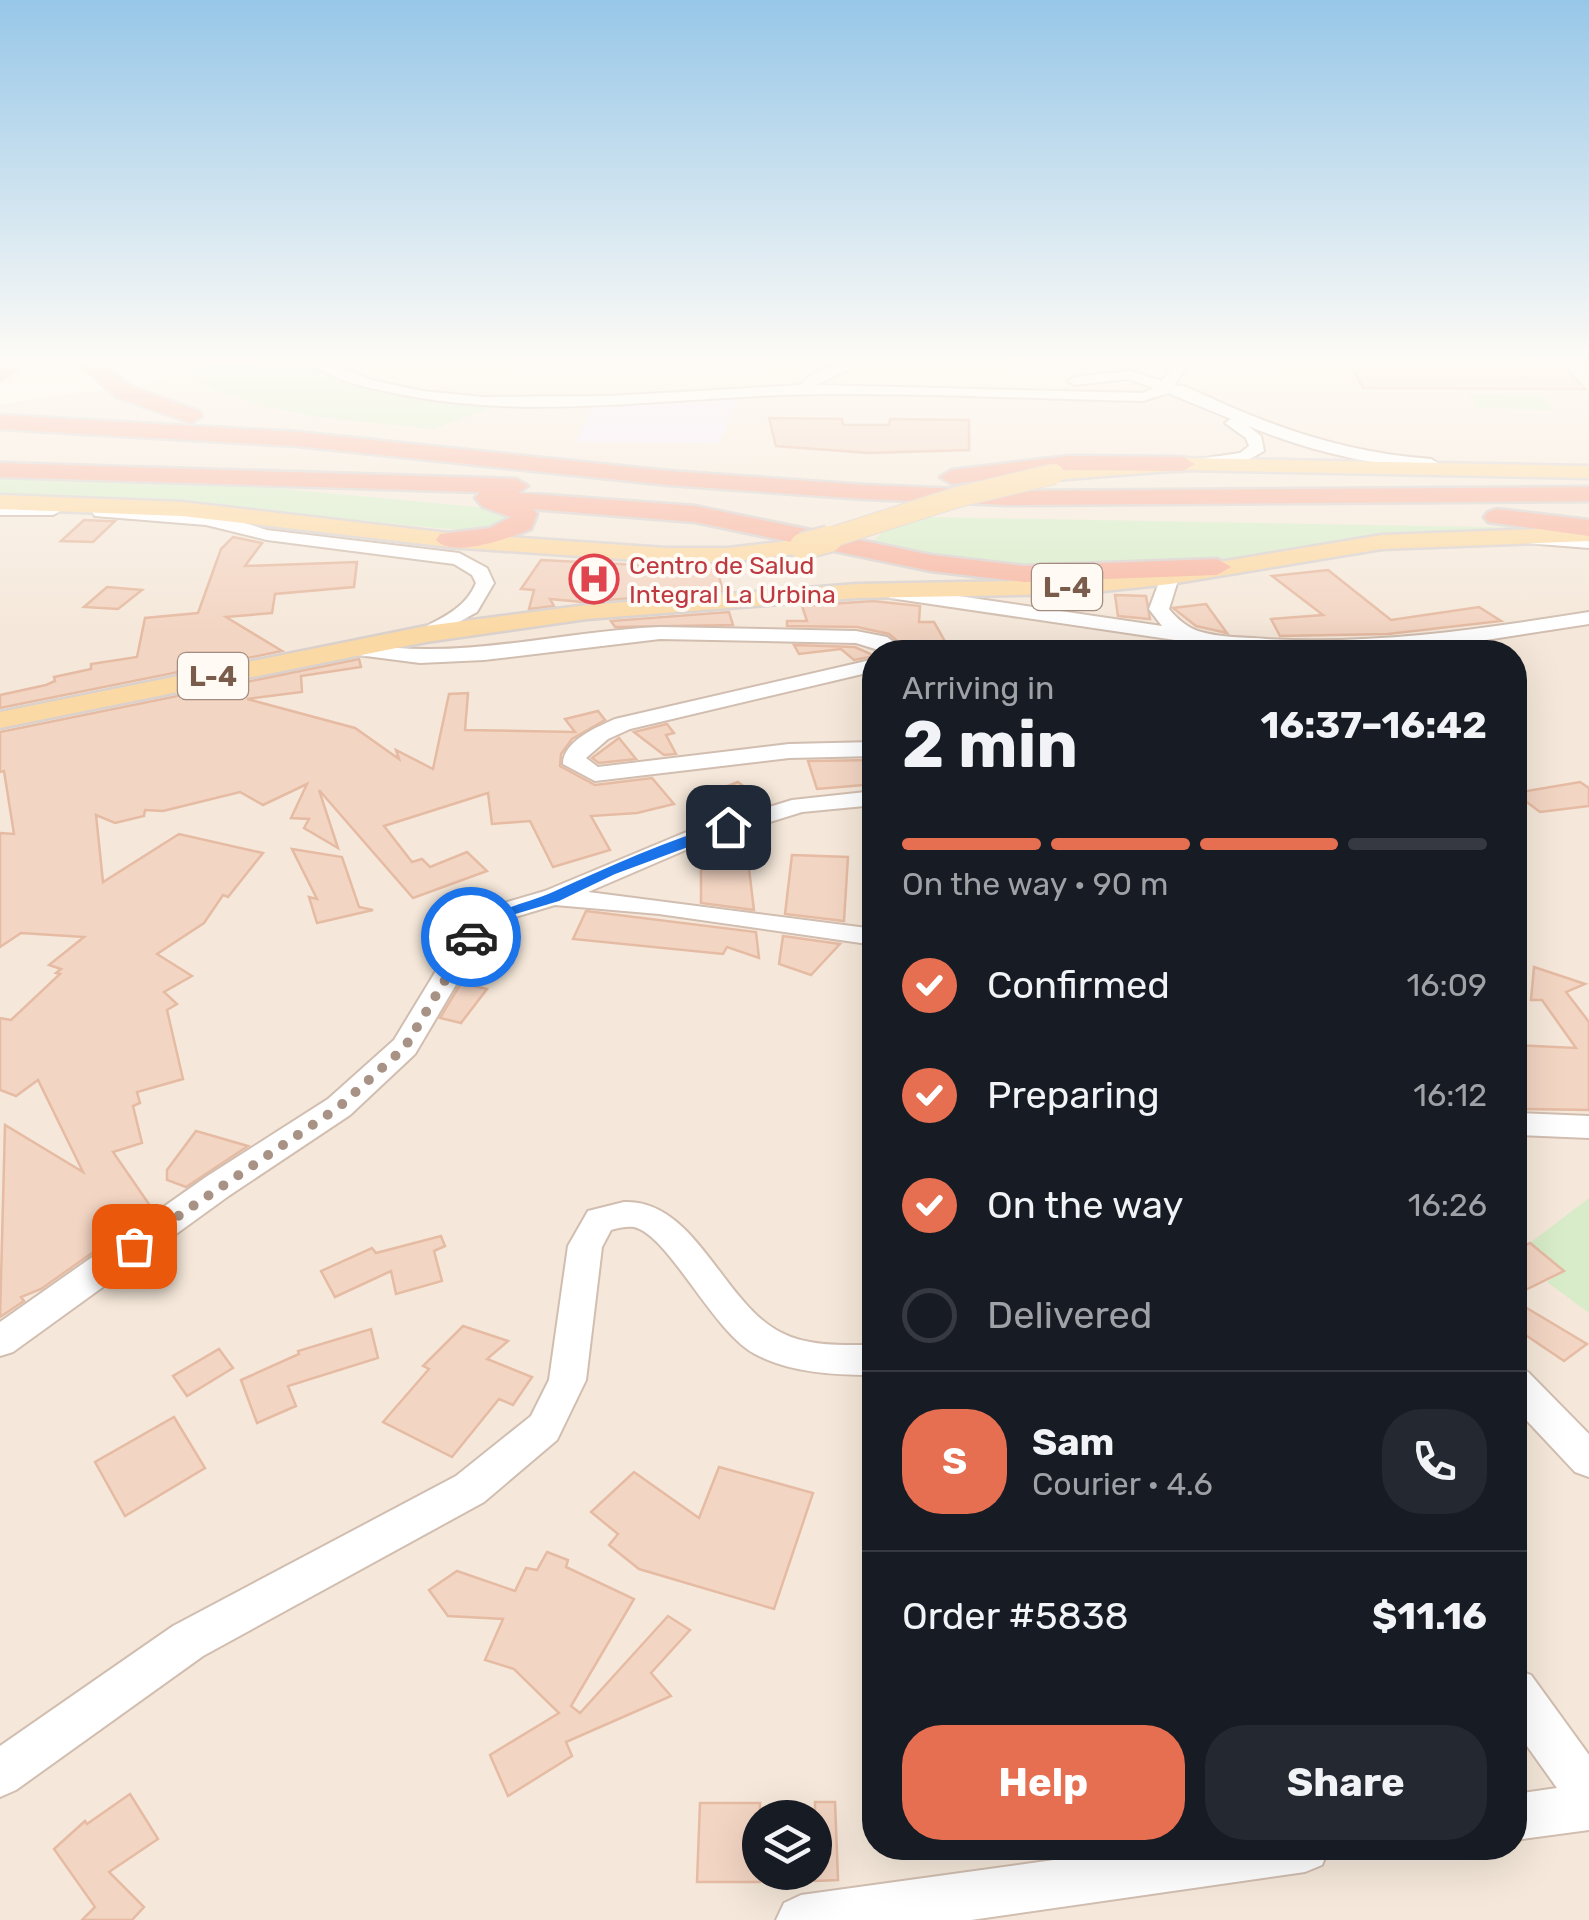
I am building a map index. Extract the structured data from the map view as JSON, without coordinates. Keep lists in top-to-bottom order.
{
  "streets": {
    "main road": ["L-4"]
  },
  "places": {
    "hospital": ["Centro de Salud Integral La Urbina"]
  },
  "page": {
    "heading": ["2 min", "Arriving in", "16:37–16:42"],
    "panel": [
      "Sam",
      "Courier · 4.6",
      "Order #5838",
      "$11.16"
    ],
    "bar": "On the way · 90 m",
    "list": [
      ["Confirmed", "16:09"],
      ["Preparing", "16:12"],
      ["On the way", "16:26"],
      "Delivered"
    ],
    "round": "S",
    "buttons": ["Help", "Share"]
  }
}
